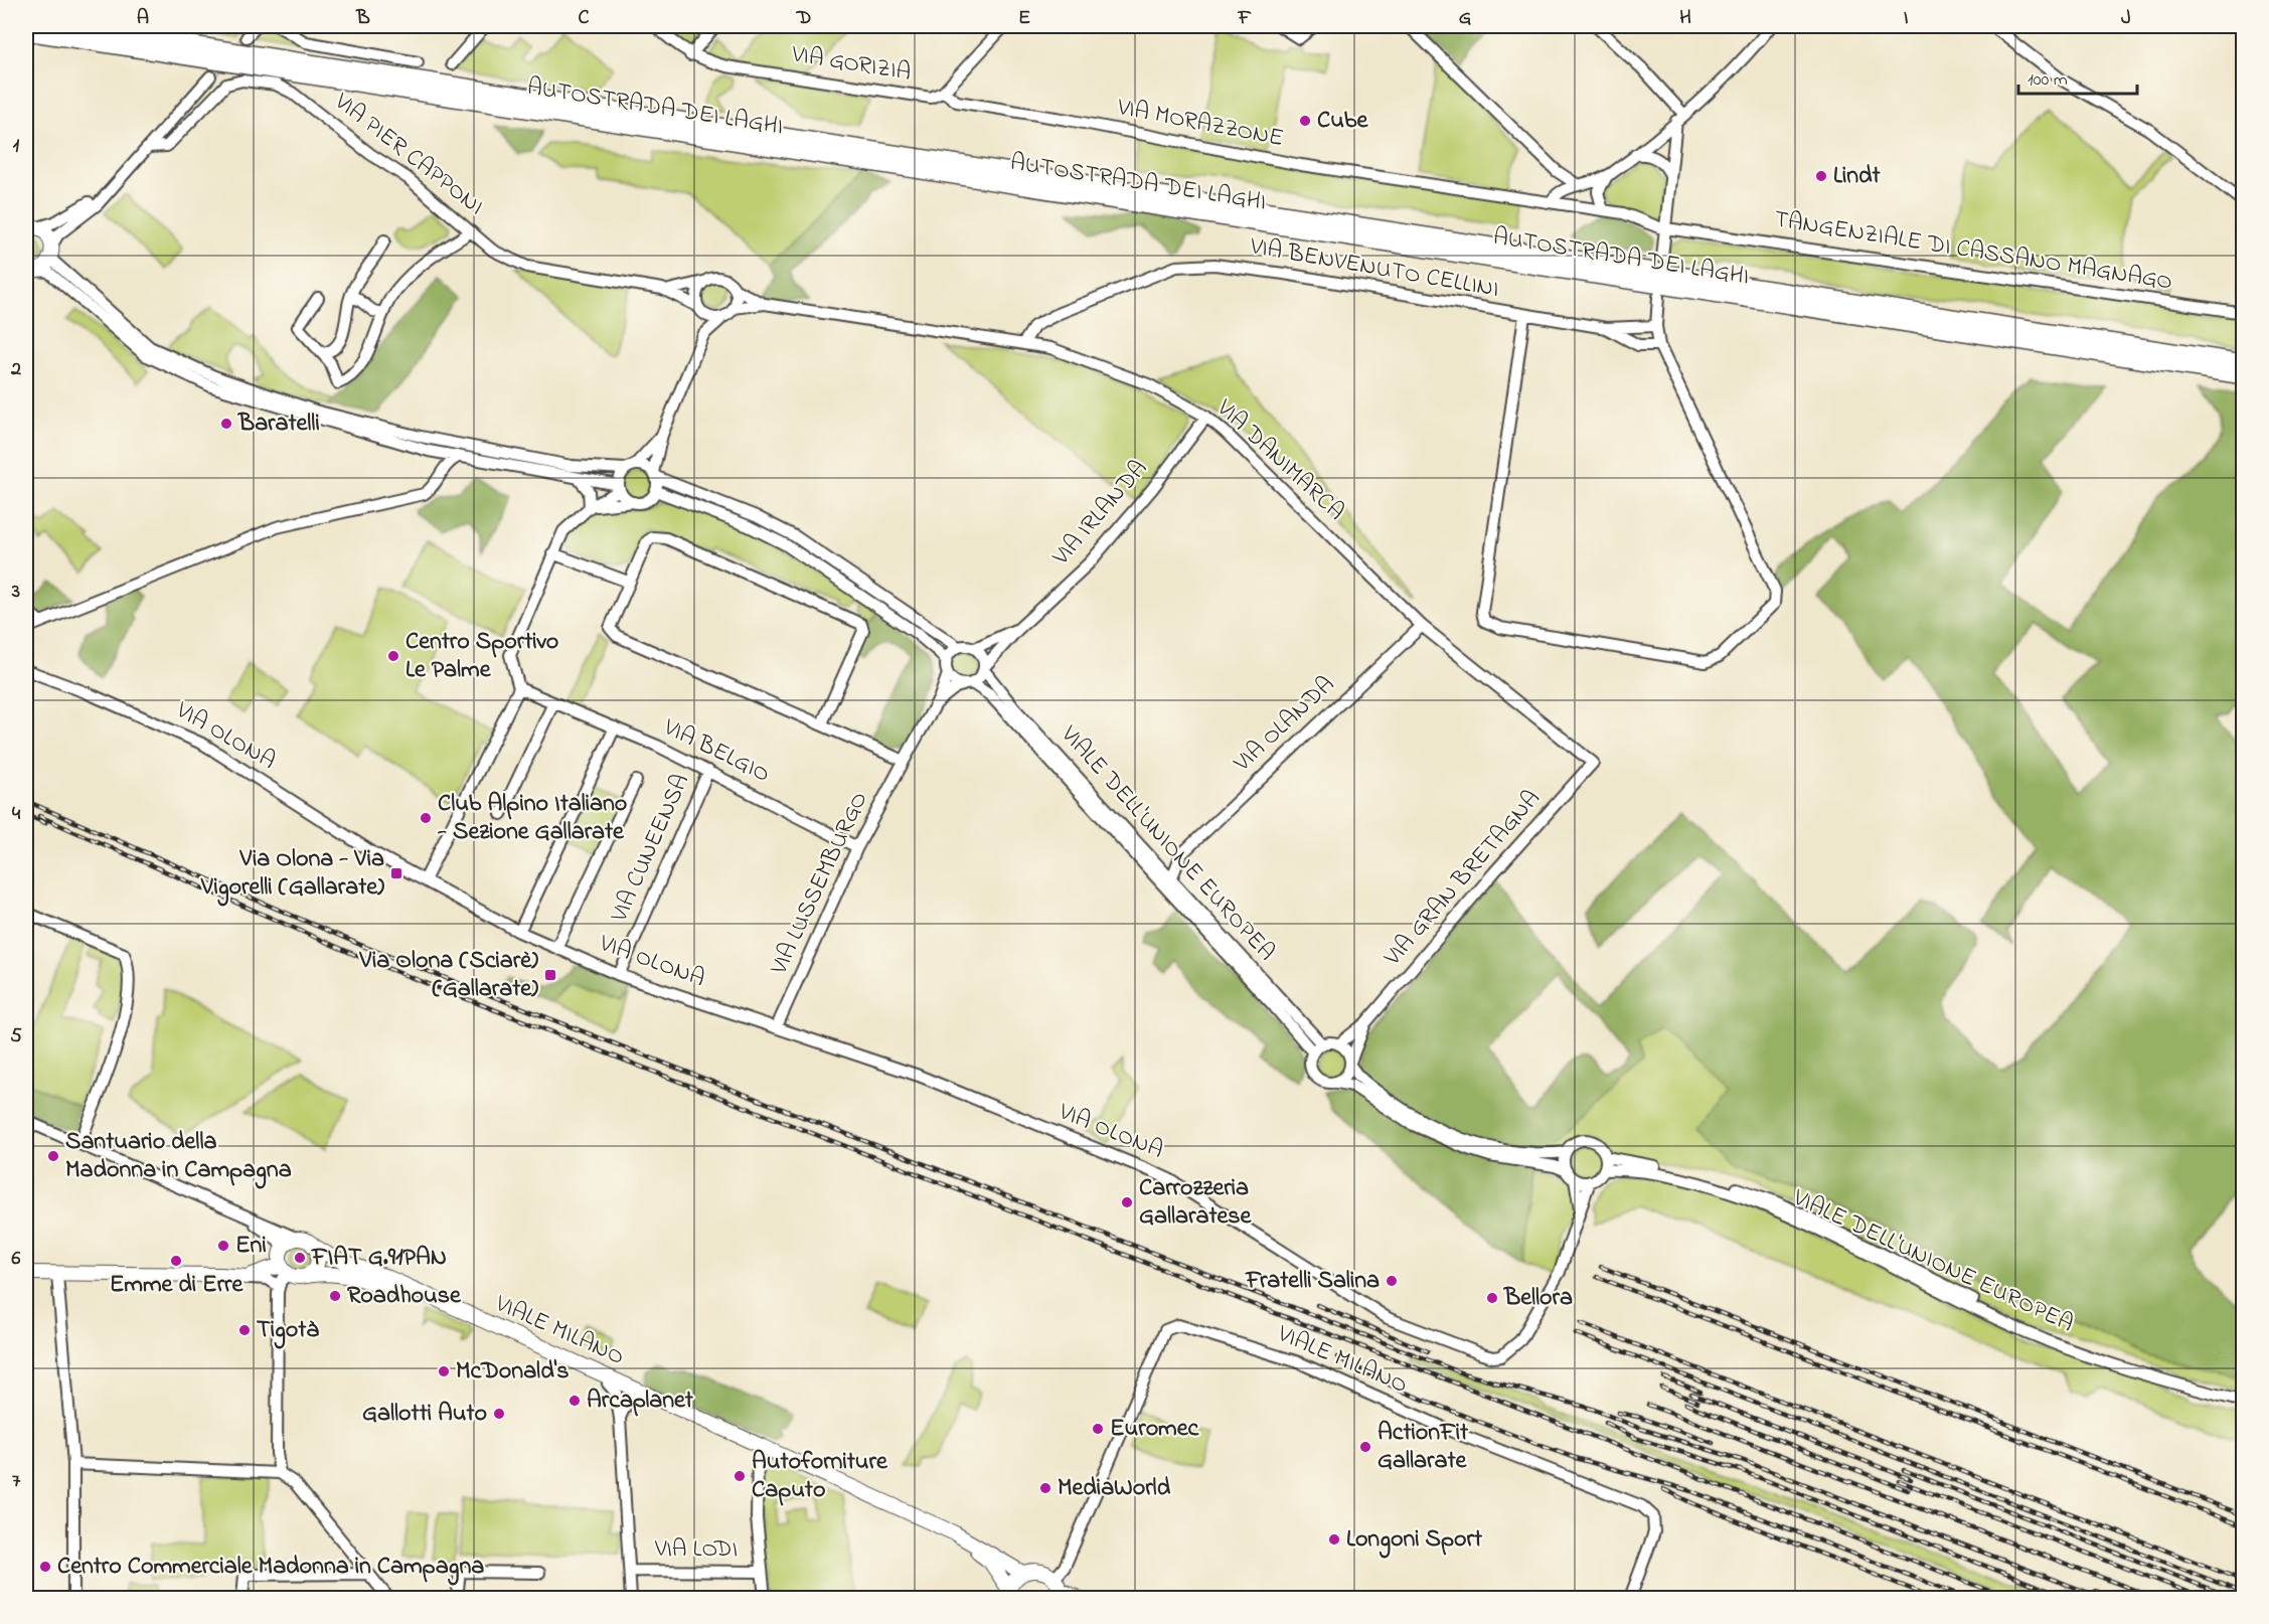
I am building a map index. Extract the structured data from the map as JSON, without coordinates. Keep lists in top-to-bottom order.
{
  "streets": {
    "highway": ["AUTOSTRADA DEI LAGHI"],
    "main road": ["VIALE MILANO"],
    "street": [
      "VIA GORIZIA",
      "VIA MORAZZONE",
      "VIA PIER CAPPONI",
      "TANGENZIALE DI CASSANO MAGNAGO",
      "VIA BENVENUTO CELLINI",
      "VIA DANIMARCA",
      "VIA IRLANDA",
      "VIA OLANDA",
      "VIA OLONA",
      "VIA BELGIO",
      "VIALE DELL'UNIONE EUROPEA",
      "VIA CUNEENSA",
      "VIA GRAN BRETAGNA",
      "VIA LUSSEMBURGO",
      "VIA LODI"
    ]
  },
  "crossings": [
    ["VIA GORIZIA", "VIA MORAZZONE"],
    ["VIA MORAZZONE", "TANGENZIALE DI CASSANO MAGNAGO"],
    ["VIA PIER CAPPONI", "VIA DANIMARCA"],
    ["VIA BENVENUTO CELLINI", "VIA DANIMARCA"],
    ["VIA DANIMARCA", "VIA IRLANDA"],
    ["VIA DANIMARCA", "VIA OLANDA"],
    ["VIA DANIMARCA", "VIA GRAN BRETAGNA"],
    ["VIA IRLANDA", "VIALE DELL'UNIONE EUROPEA"],
    ["VIA IRLANDA", "VIA LUSSEMBURGO"],
    ["VIA OLANDA", "VIALE DELL'UNIONE EUROPEA"],
    ["VIA OLONA", "VIALE DELL'UNIONE EUROPEA"],
    ["VIA OLONA", "VIA CUNEENSA"],
    ["VIA OLONA", "VIA LUSSEMBURGO"],
    ["VIA BELGIO", "VIA CUNEENSA"],
    ["VIA BELGIO", "VIA LUSSEMBURGO"],
    ["VIALE DELL'UNIONE EUROPEA", "VIA GRAN BRETAGNA"],
    ["VIALE DELL'UNIONE EUROPEA", "VIA LUSSEMBURGO"]
  ],
  "places": {
    "other": [
      "Cube",
      "Lindt",
      "Baratelli",
      "Centro Sportivo Le Palme",
      "Club Alpino Italiano - Sezione Gallarate",
      "Santuario della Madonna in Campagna",
      "Carrozzeria Gallaratese",
      "Eni",
      "FIAT G.91PAN",
      "Emme di Erre",
      "Fratelli Salina",
      "Roadhouse",
      "Bellora",
      "Tigotà",
      "McDonald's",
      "Arcaplanet",
      "Gallotti Auto",
      "Euromec",
      "ActionFit Gallarate",
      "Autoforniture Caputo",
      "MediaWorld",
      "Longoni Sport",
      "Centro Commerciale Madonna in Campagna"
    ],
    "transit": ["Via Olona - Via Vigorelli (Gallarate)", "Via Olona (Sciarè) (Gallarate)"]
  },
  "scale_bar": "100 m",
  "grid": {
    "columns": [
      "A",
      "B",
      "C",
      "D",
      "E",
      "F",
      "G",
      "H",
      "I",
      "J"
    ],
    "rows": [
      "1",
      "2",
      "3",
      "4",
      "5",
      "6",
      "7"
    ]
  }
}
